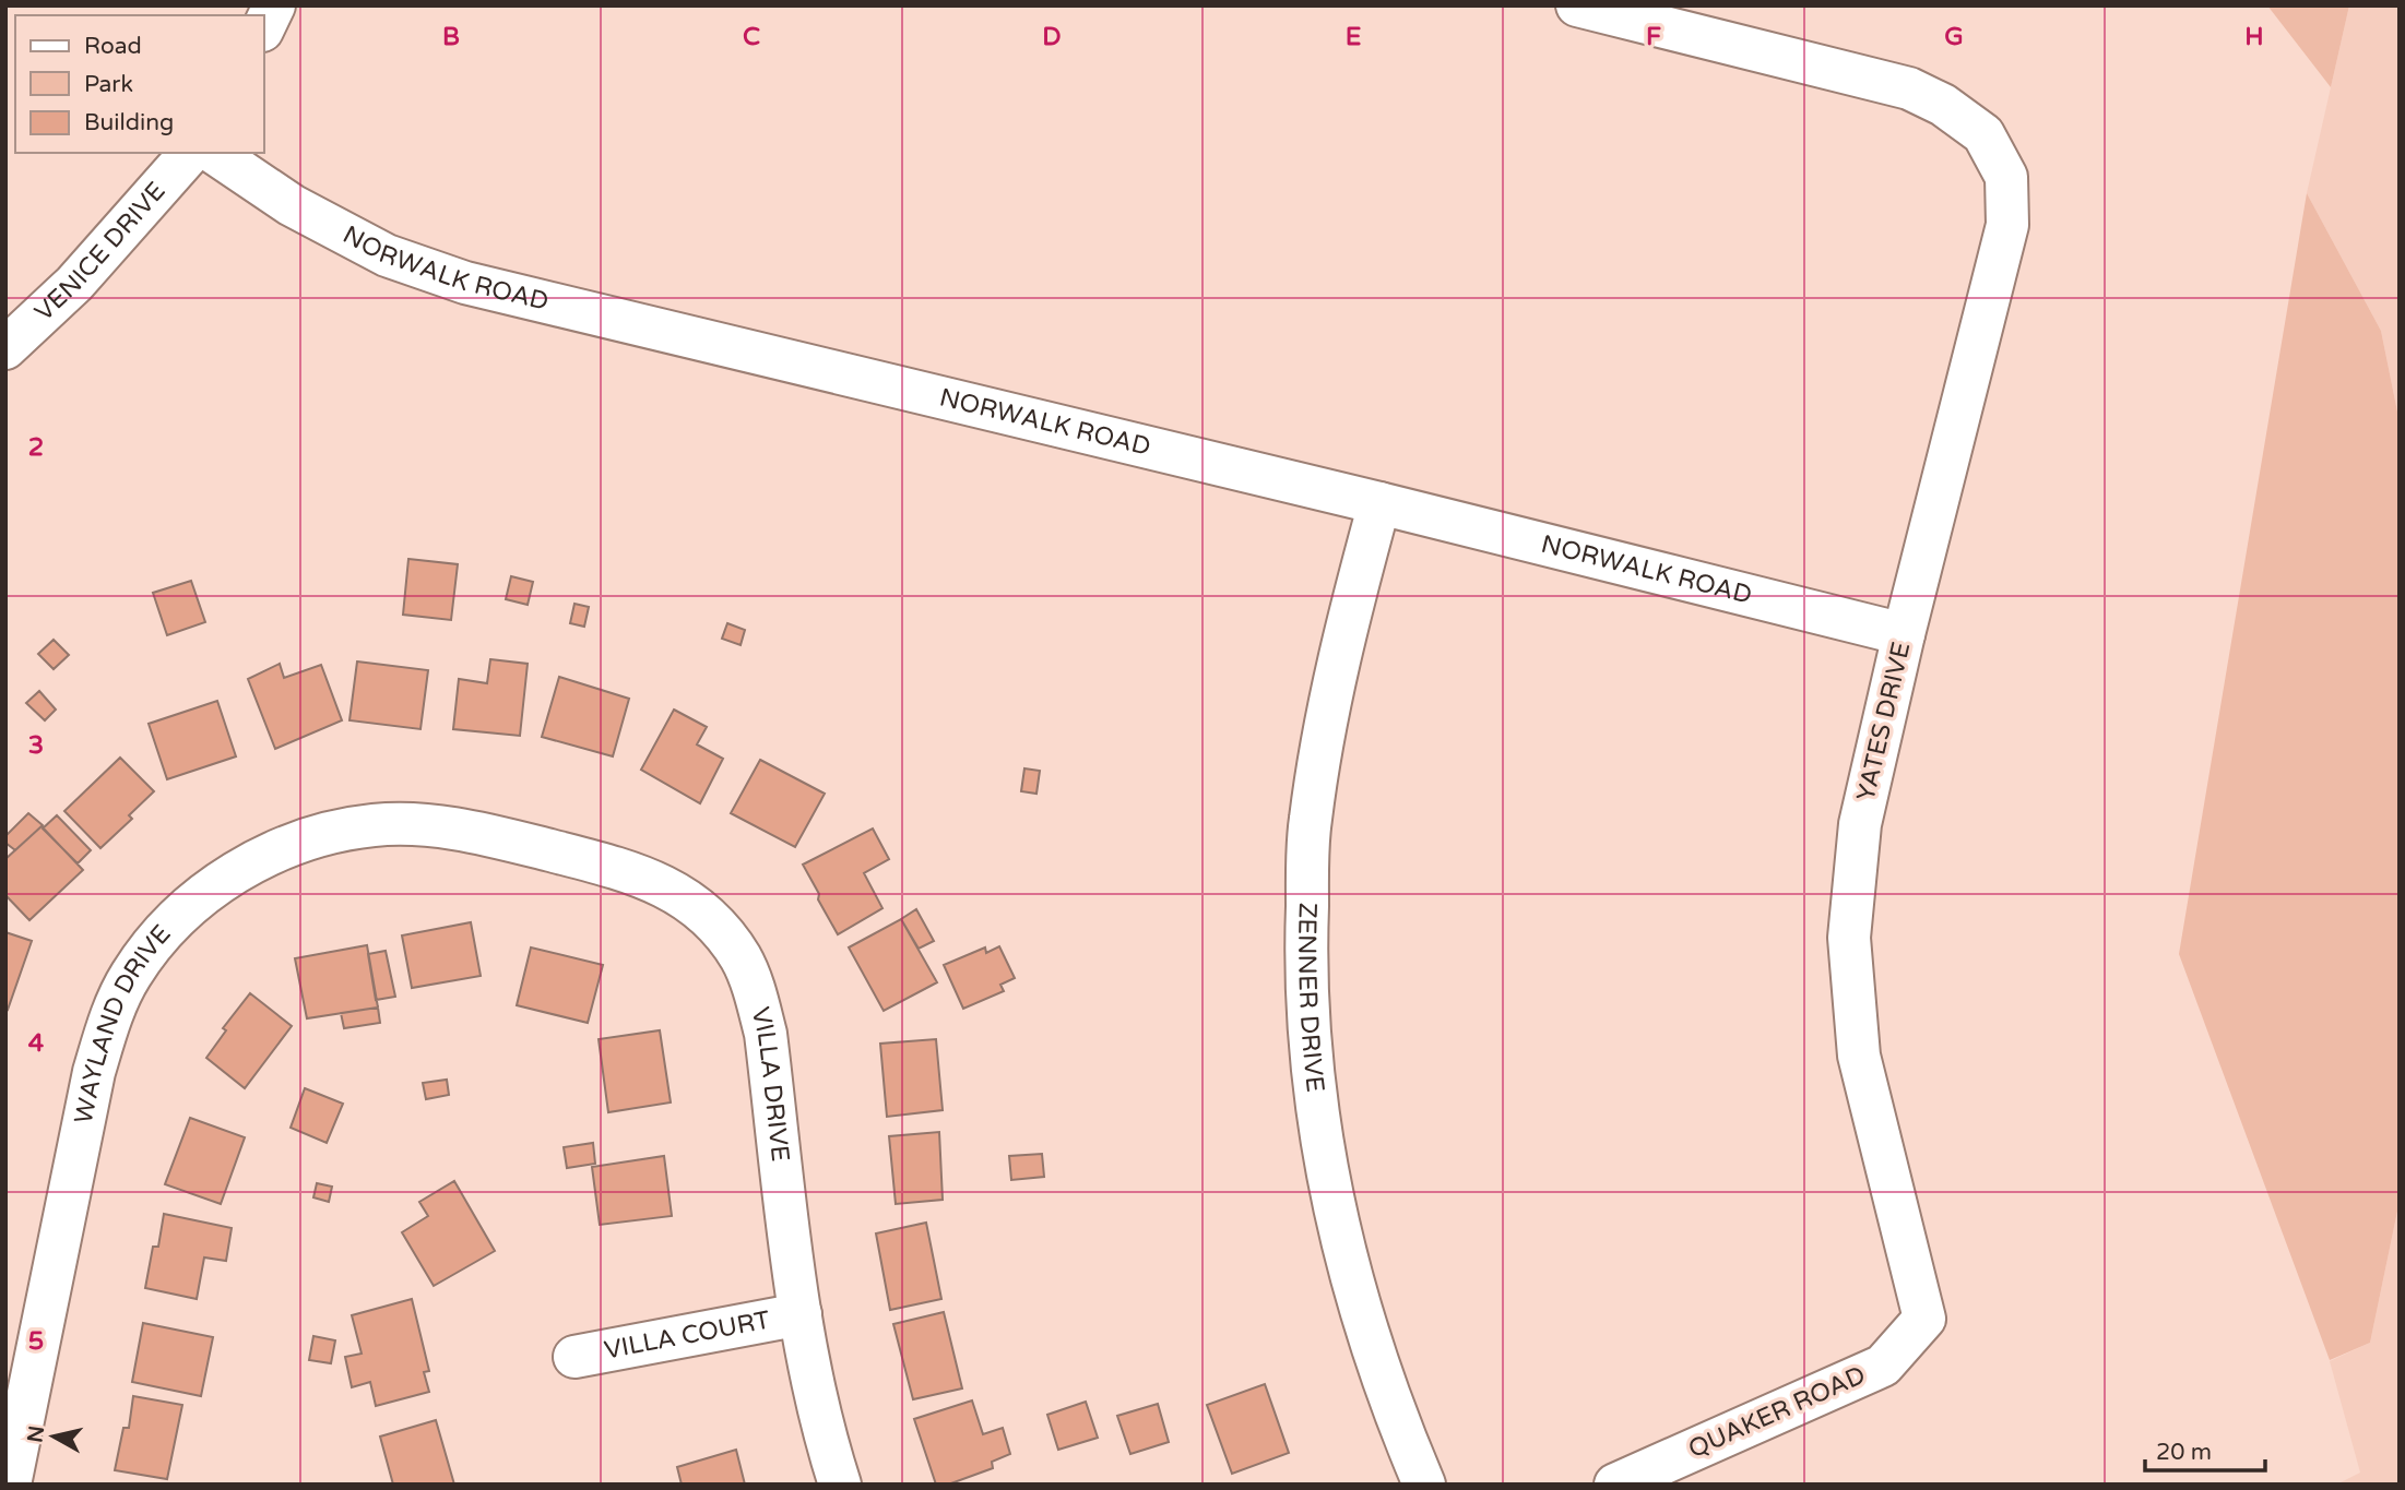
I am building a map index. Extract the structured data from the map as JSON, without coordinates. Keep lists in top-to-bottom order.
{
  "streets": {
    "street": [
      "VENICE DRIVE",
      "NORWALK ROAD",
      "YATES DRIVE",
      "ZENNER DRIVE",
      "WAYLAND DRIVE",
      "VILLA DRIVE",
      "VILLA COURT",
      "QUAKER ROAD"
    ]
  },
  "crossings": [
    ["NORWALK ROAD", "YATES DRIVE"],
    ["NORWALK ROAD", "ZENNER DRIVE"],
    ["YATES DRIVE", "QUAKER ROAD"],
    ["WAYLAND DRIVE", "VILLA DRIVE"],
    ["VILLA DRIVE", "VILLA COURT"]
  ],
  "legend": ["Road", "Park", "Building"],
  "scale_bar": "20 m",
  "north": "left",
  "grid": {
    "columns": [
      "B",
      "C",
      "D",
      "E",
      "F",
      "G",
      "H"
    ],
    "rows": [
      "2",
      "3",
      "4",
      "5"
    ]
  }
}
